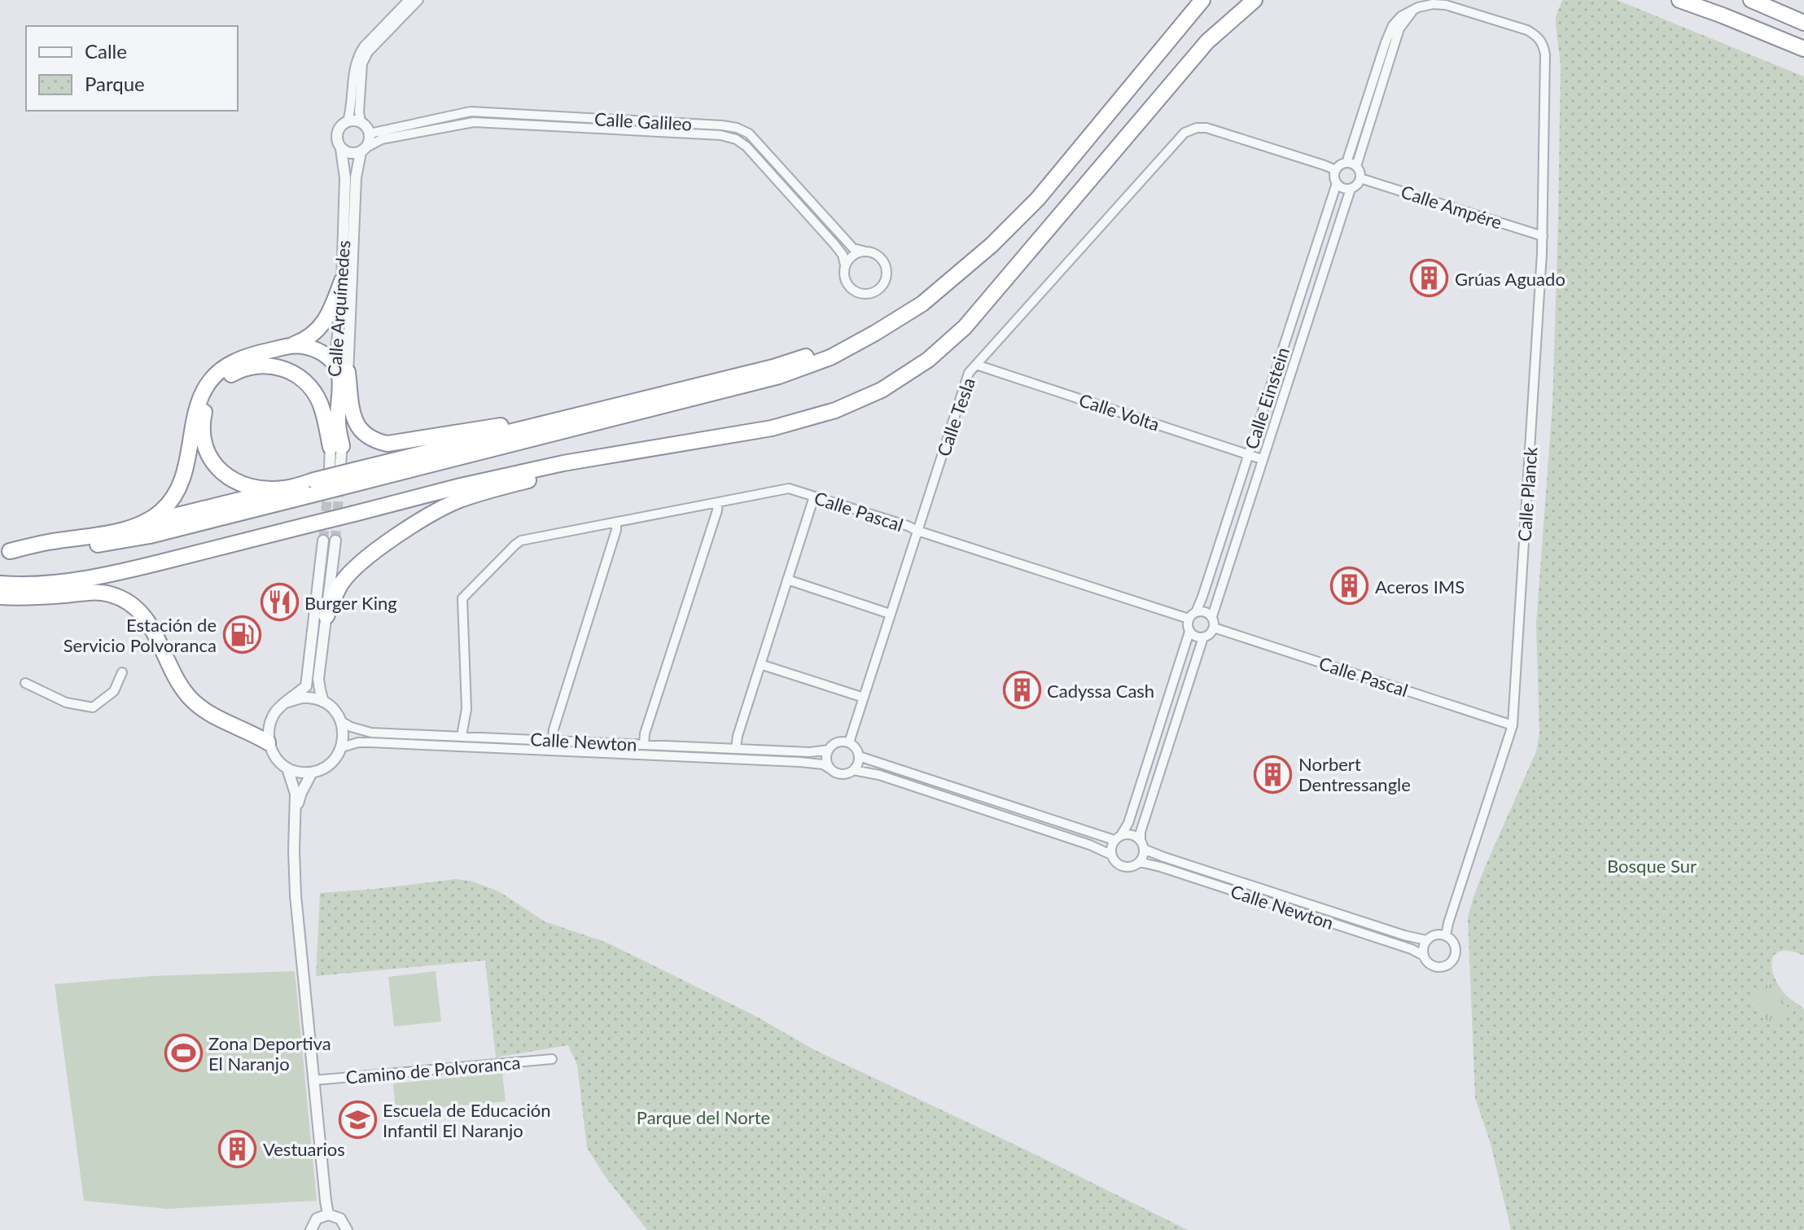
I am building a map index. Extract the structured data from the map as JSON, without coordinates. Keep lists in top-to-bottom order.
{
  "streets": {
    "street": [
      "Calle Galileo",
      "Calle Ampére",
      "Calle Arquímedes",
      "Calle Einstein",
      "Calle Volta",
      "Calle Tesla",
      "Calle Planck",
      "Calle Pascal",
      "Calle Newton",
      "Camino de Polvoranca"
    ]
  },
  "crossings": [
    ["Calle Galileo", "Calle Arquímedes"],
    ["Calle Ampére", "Calle Einstein"],
    ["Calle Ampére", "Calle Tesla"],
    ["Calle Ampére", "Calle Planck"],
    ["Calle Einstein", "Calle Volta"],
    ["Calle Einstein", "Calle Tesla"],
    ["Calle Einstein", "Calle Pascal"],
    ["Calle Volta", "Calle Tesla"],
    ["Calle Tesla", "Calle Pascal"],
    ["Calle Tesla", "Calle Newton"],
    ["Calle Planck", "Calle Pascal"],
    ["Calle Planck", "Calle Newton"],
    ["Calle Pascal", "Calle Newton"]
  ],
  "parks": ["Bosque Sur", "Parque del Norte"],
  "places": {
    "building": [
      "Grúas Aguado",
      "Aceros IMS",
      "Cadyssa Cash",
      "Norbert Dentressangle",
      "Vestuarios"
    ],
    "restaurant": ["Burger King"],
    "fuel station": ["Estación de Servicio Polvoranca"],
    "sports": ["Zona Deportiva El Naranjo"],
    "school or university": ["Escuela de Educación Infantil El Naranjo"]
  },
  "legend": ["Calle", "Parque"]
}
